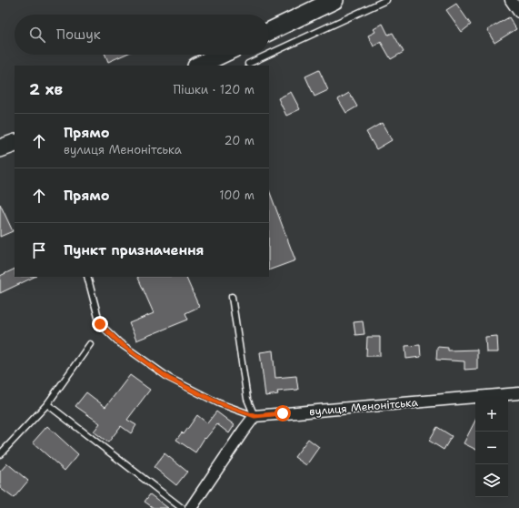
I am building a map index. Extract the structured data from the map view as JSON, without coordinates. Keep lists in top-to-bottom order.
{
  "streets": {
    "street": ["вулиця Менонітська"]
  },
  "page": {
    "search": "Пошук",
    "heading": ["2 хв", "Пішки · 120 m"],
    "list": [
      ["Прямо", "вулиця Менонітська", "20 m"],
      ["Прямо", "100 m"],
      "Пункт призначення"
    ],
    "map_buttons": ["+", "−"]
  }
}
